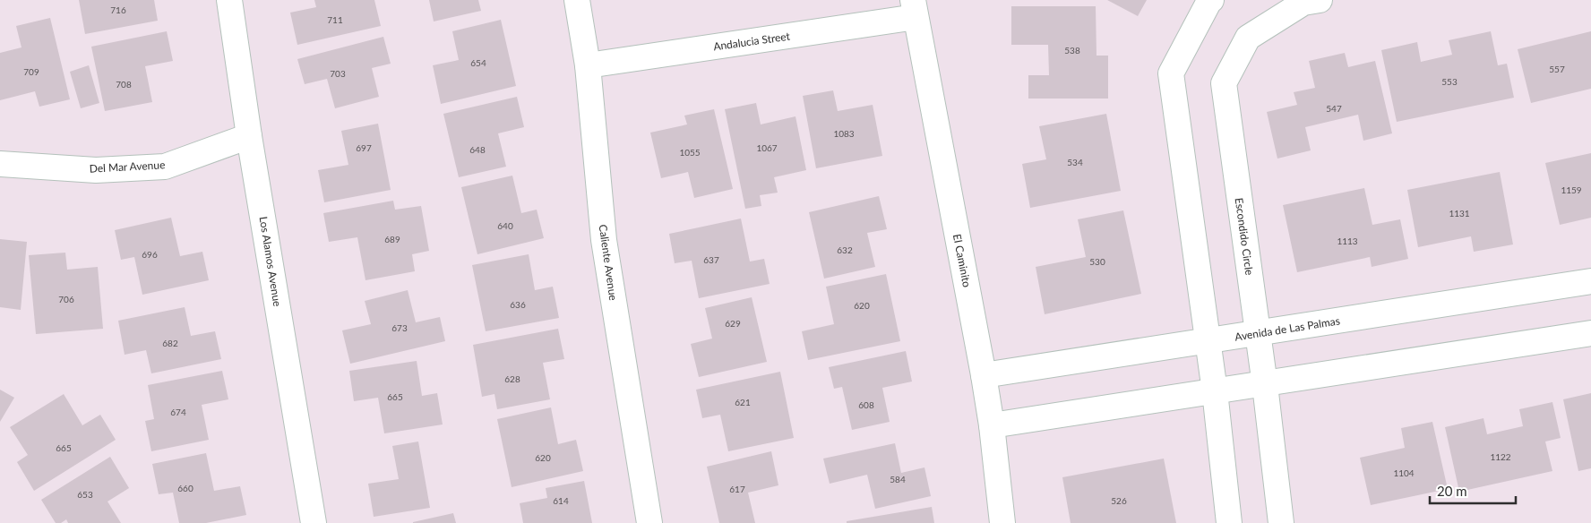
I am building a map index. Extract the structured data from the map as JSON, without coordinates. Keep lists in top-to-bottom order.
{
  "streets": {
    "street": [
      "Andalucia Street",
      "Del Mar Avenue",
      "Escondido Circle",
      "El Caminito",
      "Los Alamos Avenue",
      "Caliente Avenue",
      "Avenida de Las Palmas"
    ]
  },
  "crossings": [
    ["Andalucia Street", "El Caminito"],
    ["Andalucia Street", "Caliente Avenue"],
    ["Del Mar Avenue", "Los Alamos Avenue"],
    ["Escondido Circle", "Avenida de Las Palmas"],
    ["El Caminito", "Avenida de Las Palmas"]
  ],
  "house_numbers": [
    "716",
    "711",
    "538",
    "654",
    "557",
    "709",
    "703",
    "553",
    "708",
    "547",
    "1083",
    "697",
    "1067",
    "648",
    "1055",
    "534",
    "1159",
    "1131",
    "640",
    "689",
    "1113",
    "632",
    "696",
    "637",
    "530",
    "706",
    "636",
    "620",
    "629",
    "673",
    "682",
    "628",
    "665",
    "621",
    "608",
    "674",
    "665",
    "1122",
    "620",
    "1104",
    "584",
    "660",
    "617",
    "653",
    "614",
    "526"
  ],
  "scale_bar": "20 m"
}
